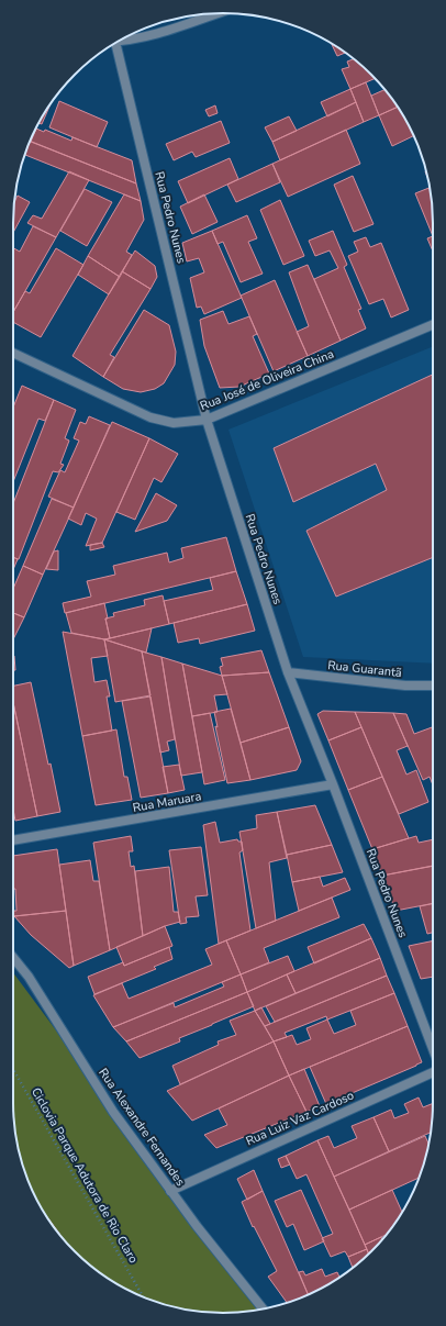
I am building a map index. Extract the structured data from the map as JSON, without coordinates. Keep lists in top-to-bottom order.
{
  "streets": {
    "street": [
      "Rua Pedro Nunes",
      "Rua José de Oliveira China",
      "Rua Guarantã",
      "Rua Maruara",
      "Rua Luiz Vaz Cardoso",
      "Rua Alexandre Fernandes"
    ],
    "path": ["Ciclovia Parque Adutora de Rio Claro"]
  },
  "crossings": [
    ["Rua Pedro Nunes", "Rua José de Oliveira China"],
    ["Rua Pedro Nunes", "Rua Guarantã"],
    ["Rua Pedro Nunes", "Rua Maruara"],
    ["Rua Luiz Vaz Cardoso", "Rua Alexandre Fernandes"]
  ]
}
